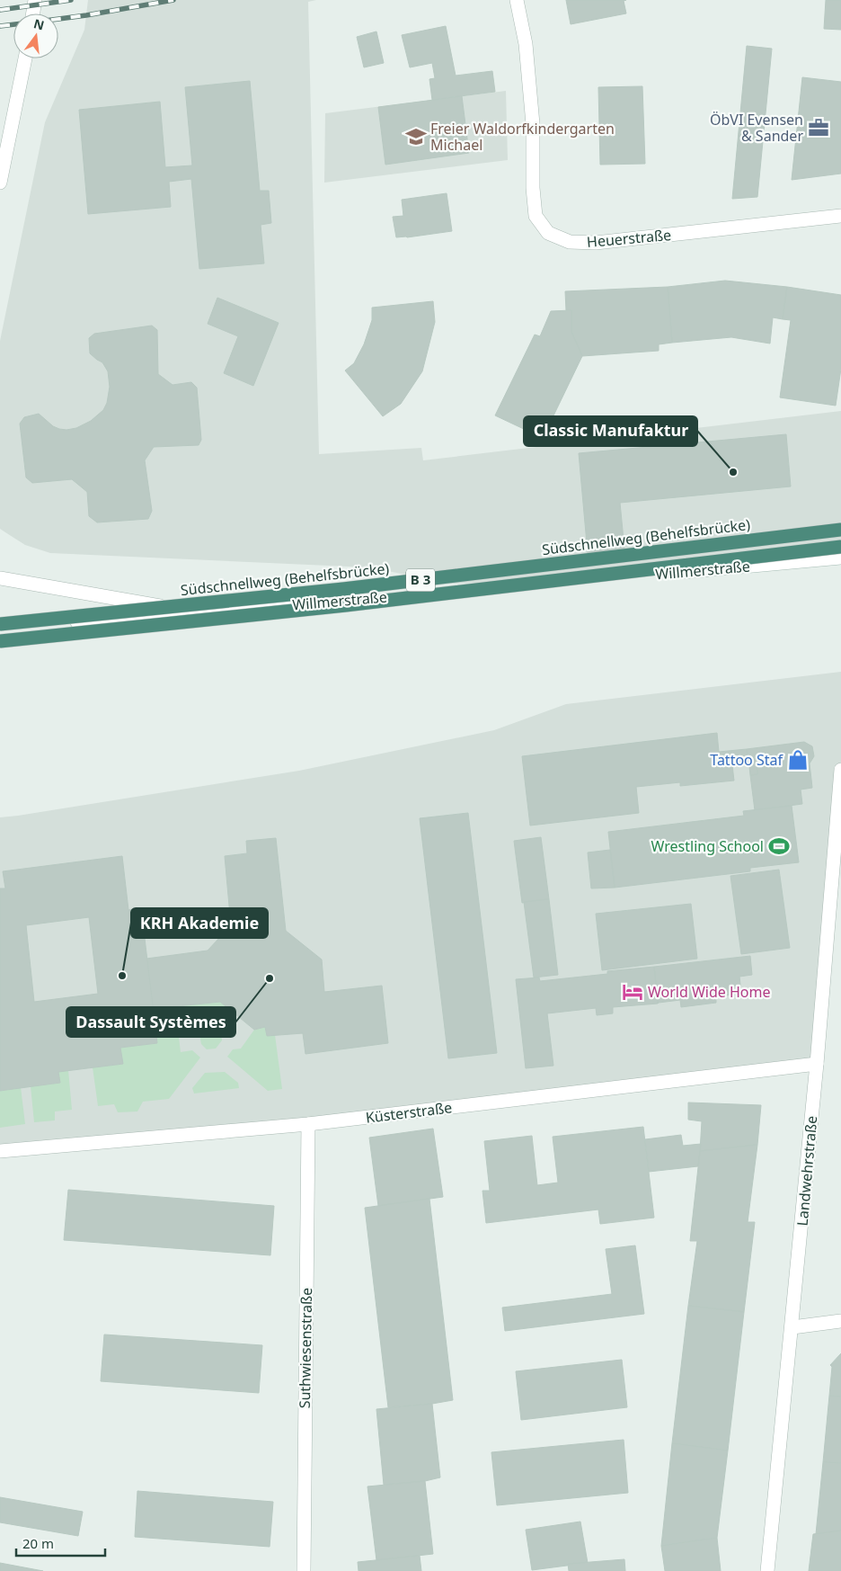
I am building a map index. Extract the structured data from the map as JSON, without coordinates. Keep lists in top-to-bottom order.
{
  "streets": {
    "highway": ["Südschnellweg (Behelfsbrücke)", "B 3"],
    "street": [
      "Heuerstraße",
      "Willmerstraße",
      "Küsterstraße",
      "Landwehrstraße",
      "Suthwiesenstraße"
    ]
  },
  "crossings": [
    ["Küsterstraße", "Landwehrstraße"],
    ["Küsterstraße", "Suthwiesenstraße"]
  ],
  "places": {
    "office": ["ÖbVI Evensen & Sander"],
    "school or university": ["Freier Waldorfkindergarten Michael"],
    "other": ["Classic Manufaktur", "KRH Akademie", "Dassault Systèmes"],
    "shop": ["Tattoo Staf"],
    "sports": ["Wrestling School"],
    "hotel": ["World Wide Home"]
  },
  "scale_bar": "20 m",
  "north": "top"
}
